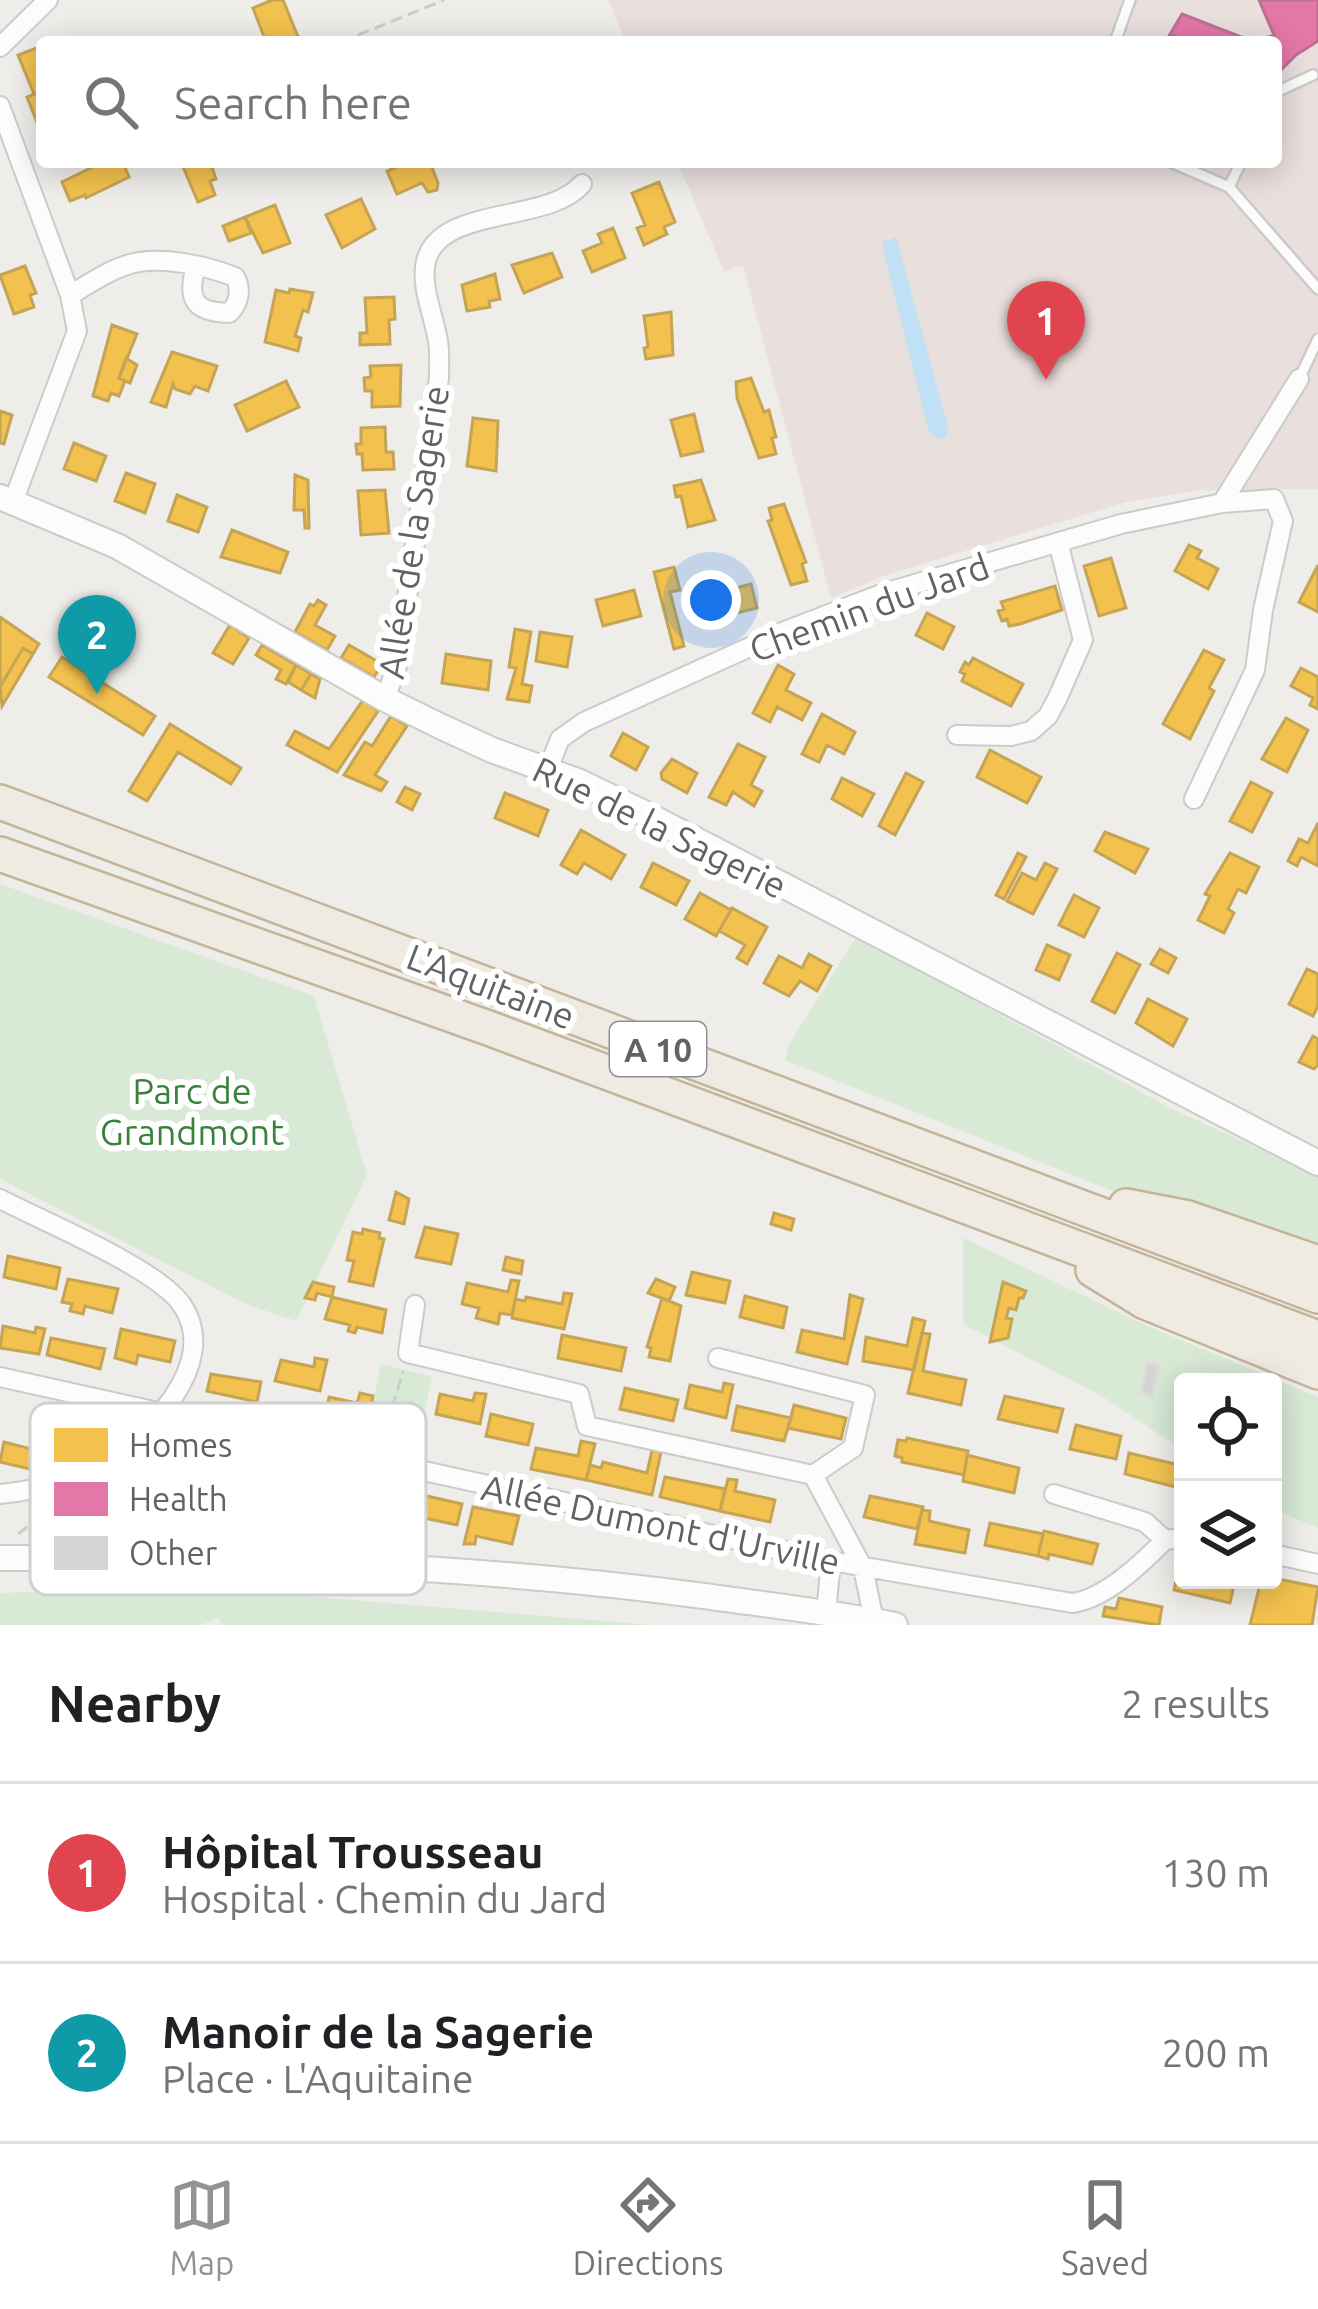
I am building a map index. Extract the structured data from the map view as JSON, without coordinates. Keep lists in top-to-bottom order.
{
  "streets": {
    "highway": ["L'Aquitaine", "A 10"],
    "street": [
      "Allée de la Sagerie",
      "Chemin du Jard",
      "Rue de la Sagerie",
      "Allée Dumont d'Urville"
    ]
  },
  "crossings": [
    ["Allée de la Sagerie", "Rue de la Sagerie"],
    ["Chemin du Jard", "Rue de la Sagerie"]
  ],
  "parks": ["Parc de Grandmont"],
  "legend": ["Homes", "Health", "Other"],
  "page": {
    "search": "Search here",
    "pins": ["1", "2"],
    "heading": ["Nearby", "2 results"],
    "list": [
      {
        "mark": "1",
        "name": "Hôpital Trousseau",
        "note": "Hospital · Chemin du Jard",
        "value": "130 m"
      },
      {
        "mark": "2",
        "name": "Manoir de la Sagerie",
        "note": "Place · L'Aquitaine",
        "value": "200 m"
      }
    ],
    "nav": ["Map", "Directions", "Saved"]
  }
}
